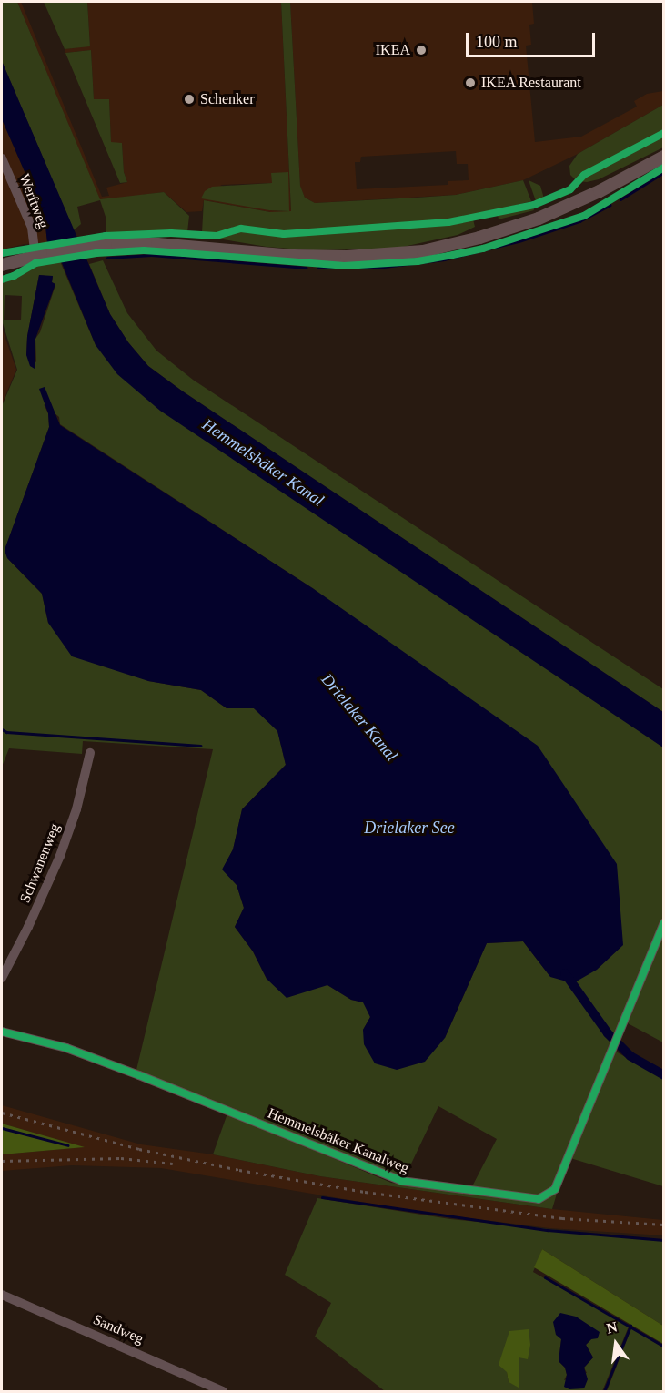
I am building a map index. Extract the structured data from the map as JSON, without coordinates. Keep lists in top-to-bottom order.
{
  "streets": {
    "street": [
      "Werftweg",
      "Schwanenweg",
      "Hemmelsbäker Kanalweg",
      "Sandweg"
    ]
  },
  "water": ["Hemmelsbäker Kanal", "Drielaker Kanal", "Drielaker See"],
  "places": ["IKEA", "IKEA Restaurant", "Schenker"],
  "scale_bar": "100 m",
  "north": "top"
}
